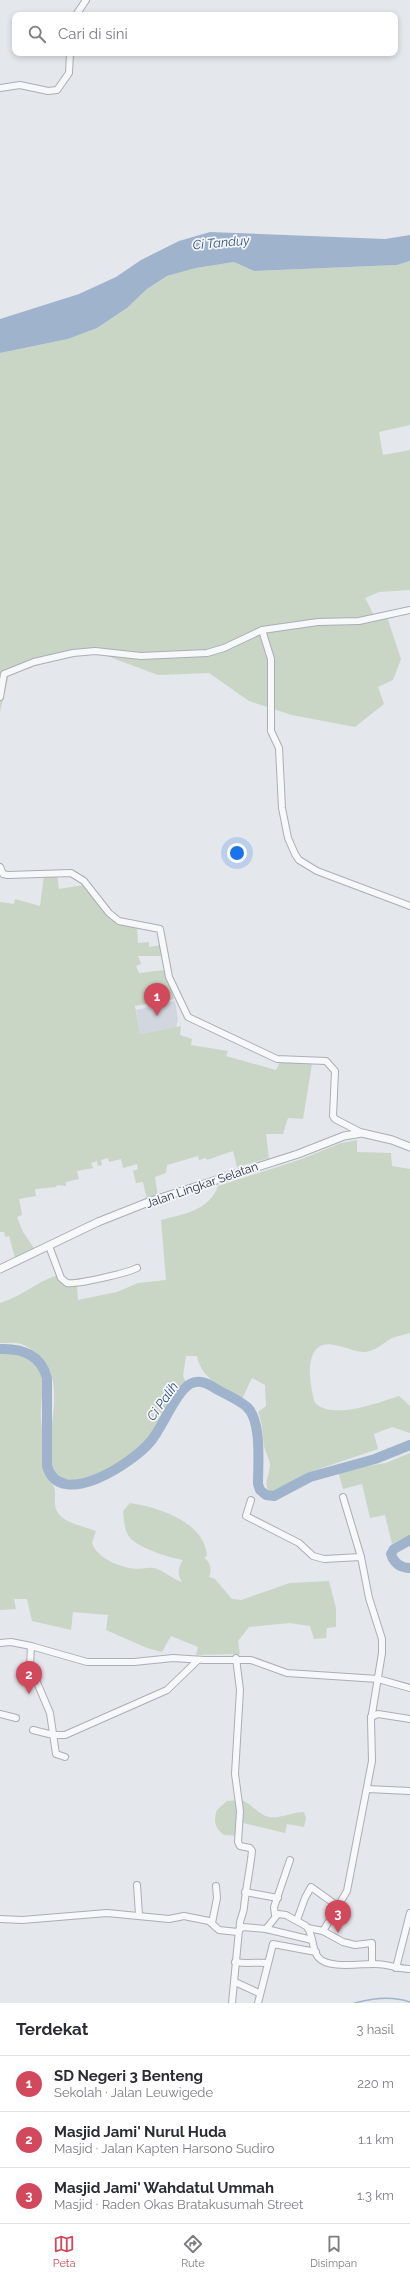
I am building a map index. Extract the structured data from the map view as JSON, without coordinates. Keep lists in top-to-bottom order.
{
  "streets": {
    "street": ["Jalan Lingkar Selatan"]
  },
  "water": ["Ci Tanduy", "Ci Palih"],
  "page": {
    "search": "Cari di sini",
    "pins": ["1", "2", "3"],
    "heading": ["Terdekat", "3 hasil"],
    "list": [
      {
        "mark": "1",
        "name": "SD Negeri 3 Benteng",
        "note": "Sekolah · Jalan Leuwigede",
        "value": "220 m"
      },
      {
        "mark": "2",
        "name": "Masjid Jami' Nurul Huda",
        "note": "Masjid · Jalan Kapten Harsono Sudiro",
        "value": "1.1 km"
      },
      {
        "mark": "3",
        "name": "Masjid Jami' Wahdatul Ummah",
        "note": "Masjid · Raden Okas Bratakusumah Street",
        "value": "1.3 km"
      }
    ],
    "nav": ["Peta", "Rute", "Disimpan"]
  }
}
